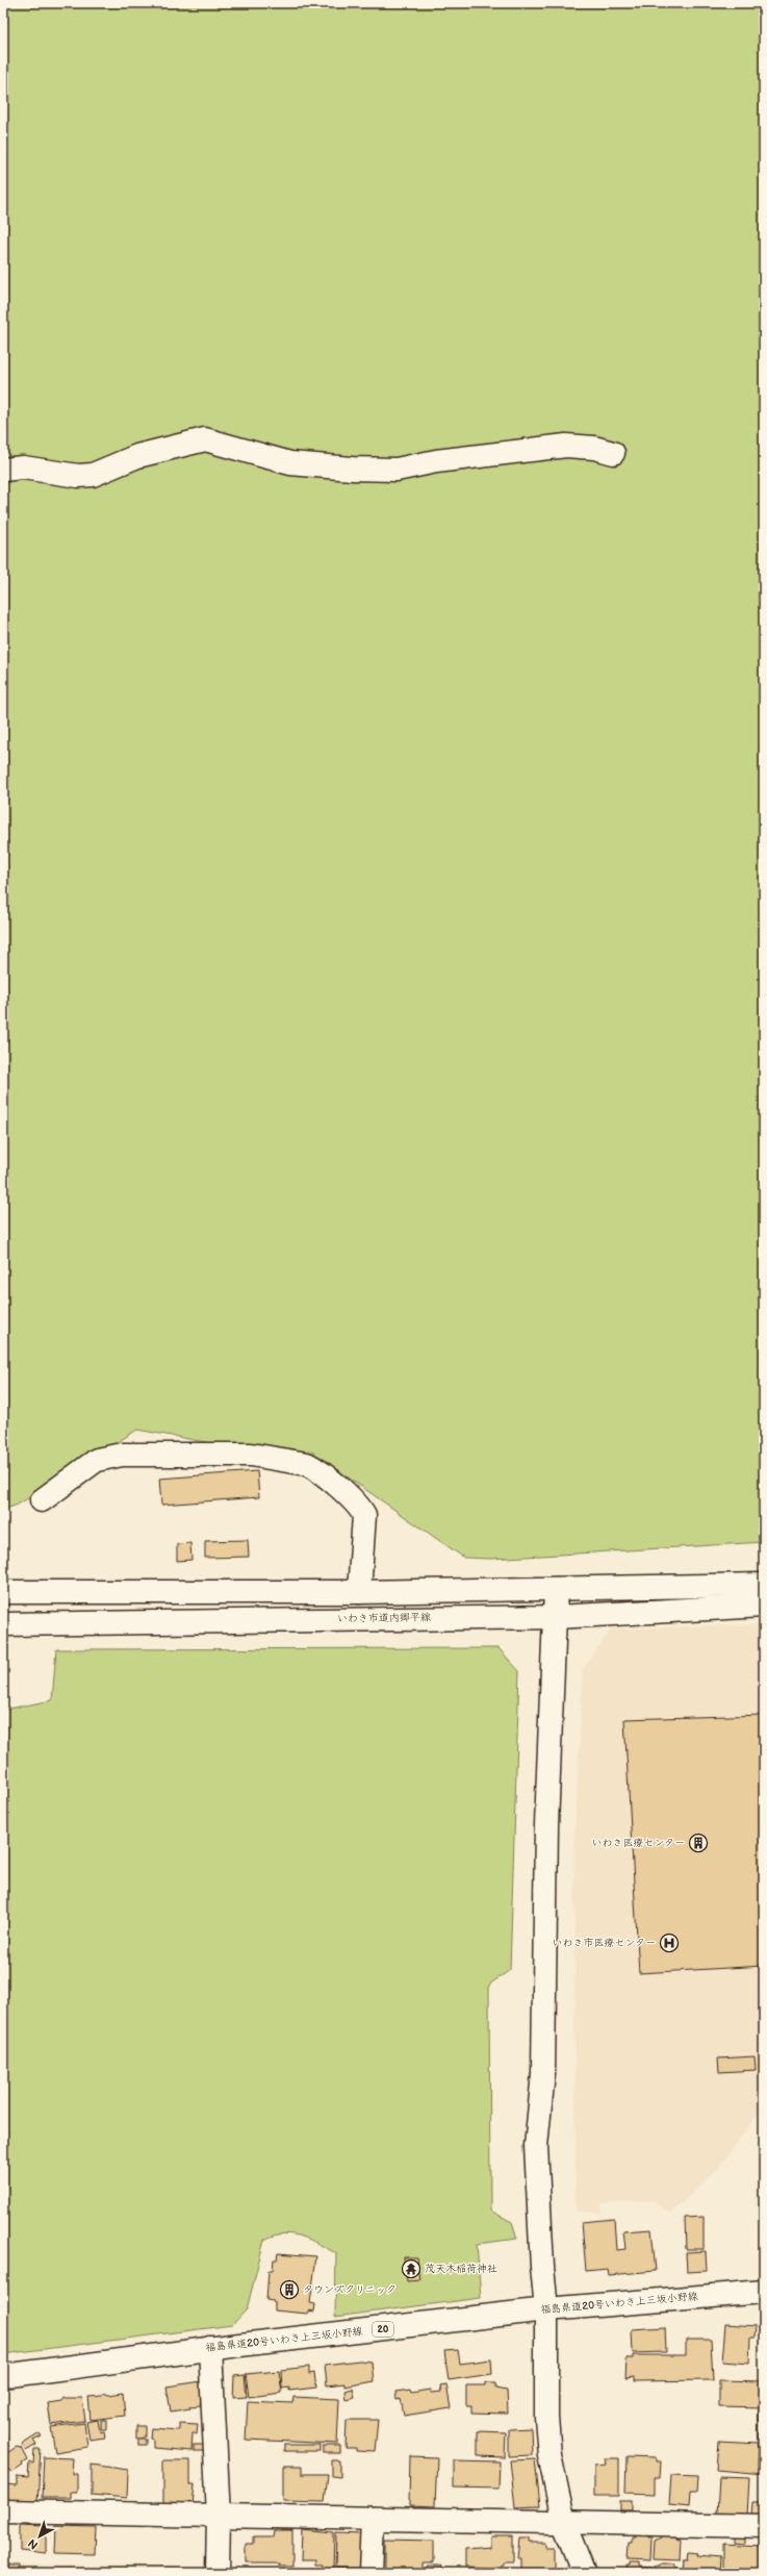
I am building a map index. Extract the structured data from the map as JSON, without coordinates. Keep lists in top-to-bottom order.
{
  "streets": {
    "street": ["いわき市道内郷平線", "福島県道20号いわき上三坂小野線", "20"]
  },
  "places": {
    "building": ["いわき医療センター", "タウンズクリニック"],
    "hospital": ["いわき市医療センター"],
    "temple": ["茂天木稲荷神社"]
  },
  "north": "bottom left"
}
